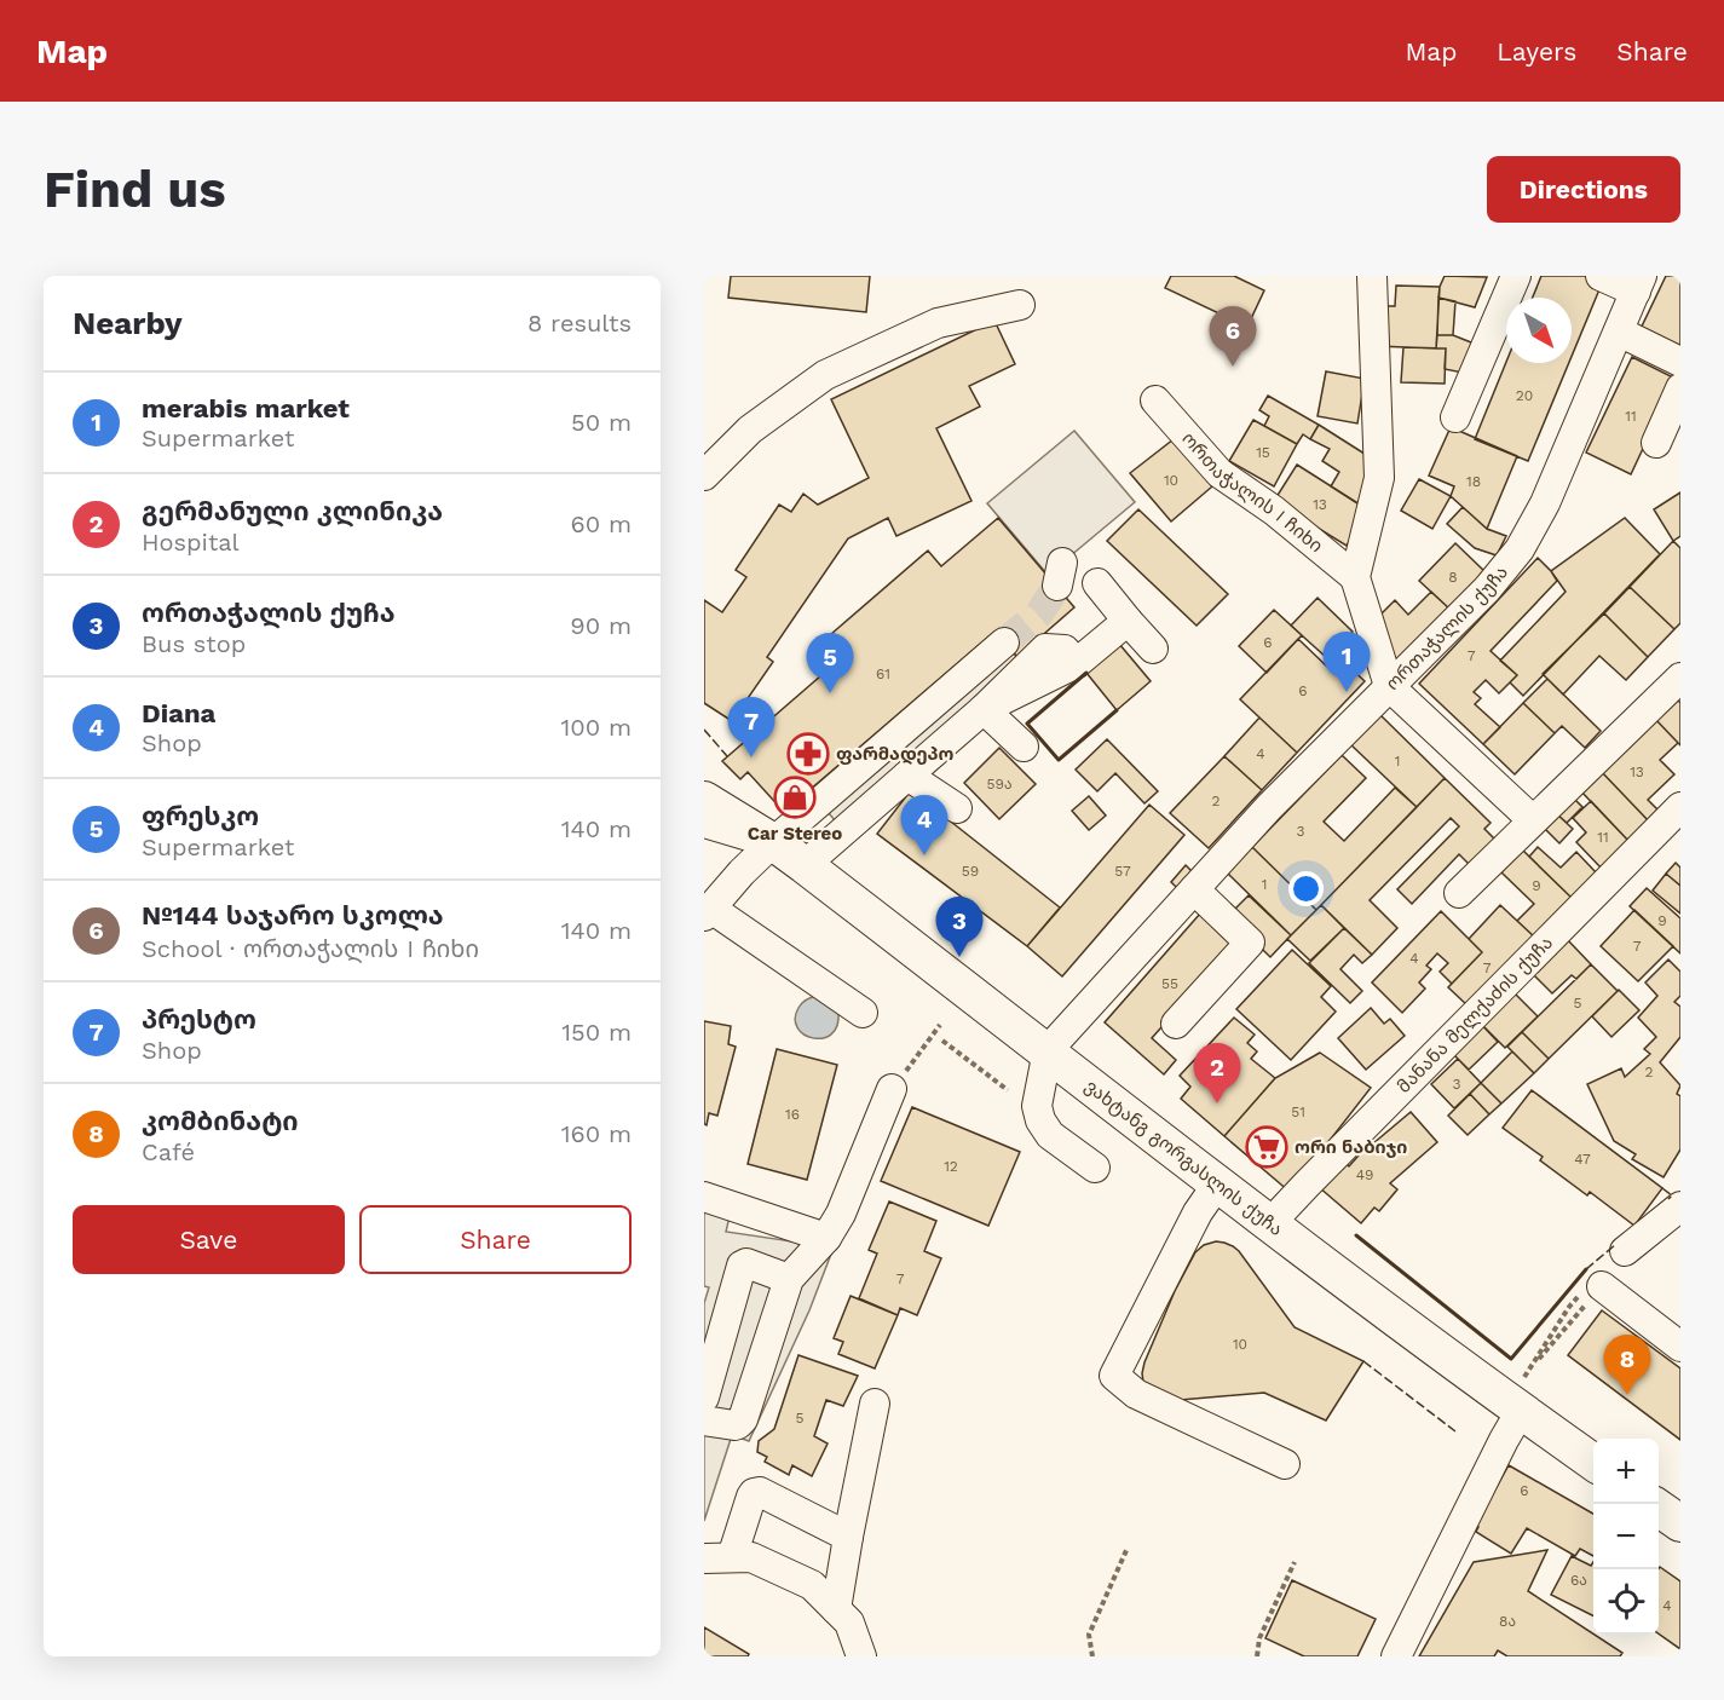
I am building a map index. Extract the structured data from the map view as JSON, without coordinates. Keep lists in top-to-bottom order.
{
  "streets": {
    "main road": ["ვახტანგ გორგასლის ქუჩა"],
    "street": ["ორთაჭალის I ჩიხი", "ორთაჭალის ქუჩა", "მანანა მელქაძის ქუჩა"]
  },
  "crossings": [
    ["ორთაჭალის ქუჩა", "ვახტანგ გორგასლის ქუჩა"],
    ["მანანა მელქაძის ქუჩა", "ვახტანგ გორგასლის ქუჩა"]
  ],
  "places": {
    "pharmacy": ["ფარმადეპო"],
    "shop": ["Car Stereo"],
    "supermarket": ["ორი ნაბიჯი"]
  },
  "house_numbers": [
    "20",
    "11",
    "15",
    "10",
    "18",
    "13",
    "8",
    "6",
    "7",
    "61",
    "6",
    "4",
    "1",
    "13",
    "59ა",
    "2",
    "3",
    "11",
    "59",
    "57",
    "1",
    "9",
    "9",
    "7",
    "4",
    "7",
    "55",
    "5",
    "2",
    "3",
    "51",
    "16",
    "47",
    "12",
    "49",
    "7",
    "10",
    "5",
    "6",
    "6ა",
    "4",
    "8ა"
  ],
  "north": "bottom right",
  "page": {
    "header": "Map",
    "nav": ["Map", "Layers", "Share"],
    "buttons": [
      "Directions",
      ["Save", "Share"]
    ],
    "title": "Find us",
    "heading": ["Nearby", "8 results"],
    "pins": [
      "6",
      "1",
      "5",
      "7",
      "4",
      "3",
      "2",
      "8"
    ],
    "list": [
      {
        "mark": "1",
        "name": "merabis market",
        "note": "Supermarket",
        "value": "50 m"
      },
      {
        "mark": "2",
        "name": "გერმანული კლინიკა",
        "note": "Hospital",
        "value": "60 m"
      },
      {
        "mark": "3",
        "name": "ორთაჭალის ქუჩა",
        "note": "Bus stop",
        "value": "90 m"
      },
      {
        "mark": "4",
        "name": "Diana",
        "note": "Shop",
        "value": "100 m"
      },
      {
        "mark": "5",
        "name": "ფრესკო",
        "note": "Supermarket",
        "value": "140 m"
      },
      {
        "mark": "6",
        "name": "№144 საჯარო სკოლა",
        "note": "School · ორთაჭალის I ჩიხი",
        "value": "140 m"
      },
      {
        "mark": "7",
        "name": "პრესტო",
        "note": "Shop",
        "value": "150 m"
      },
      {
        "mark": "8",
        "name": "კომბინატი",
        "note": "Café",
        "value": "160 m"
      }
    ],
    "map_buttons": ["+", "−"]
  }
}
